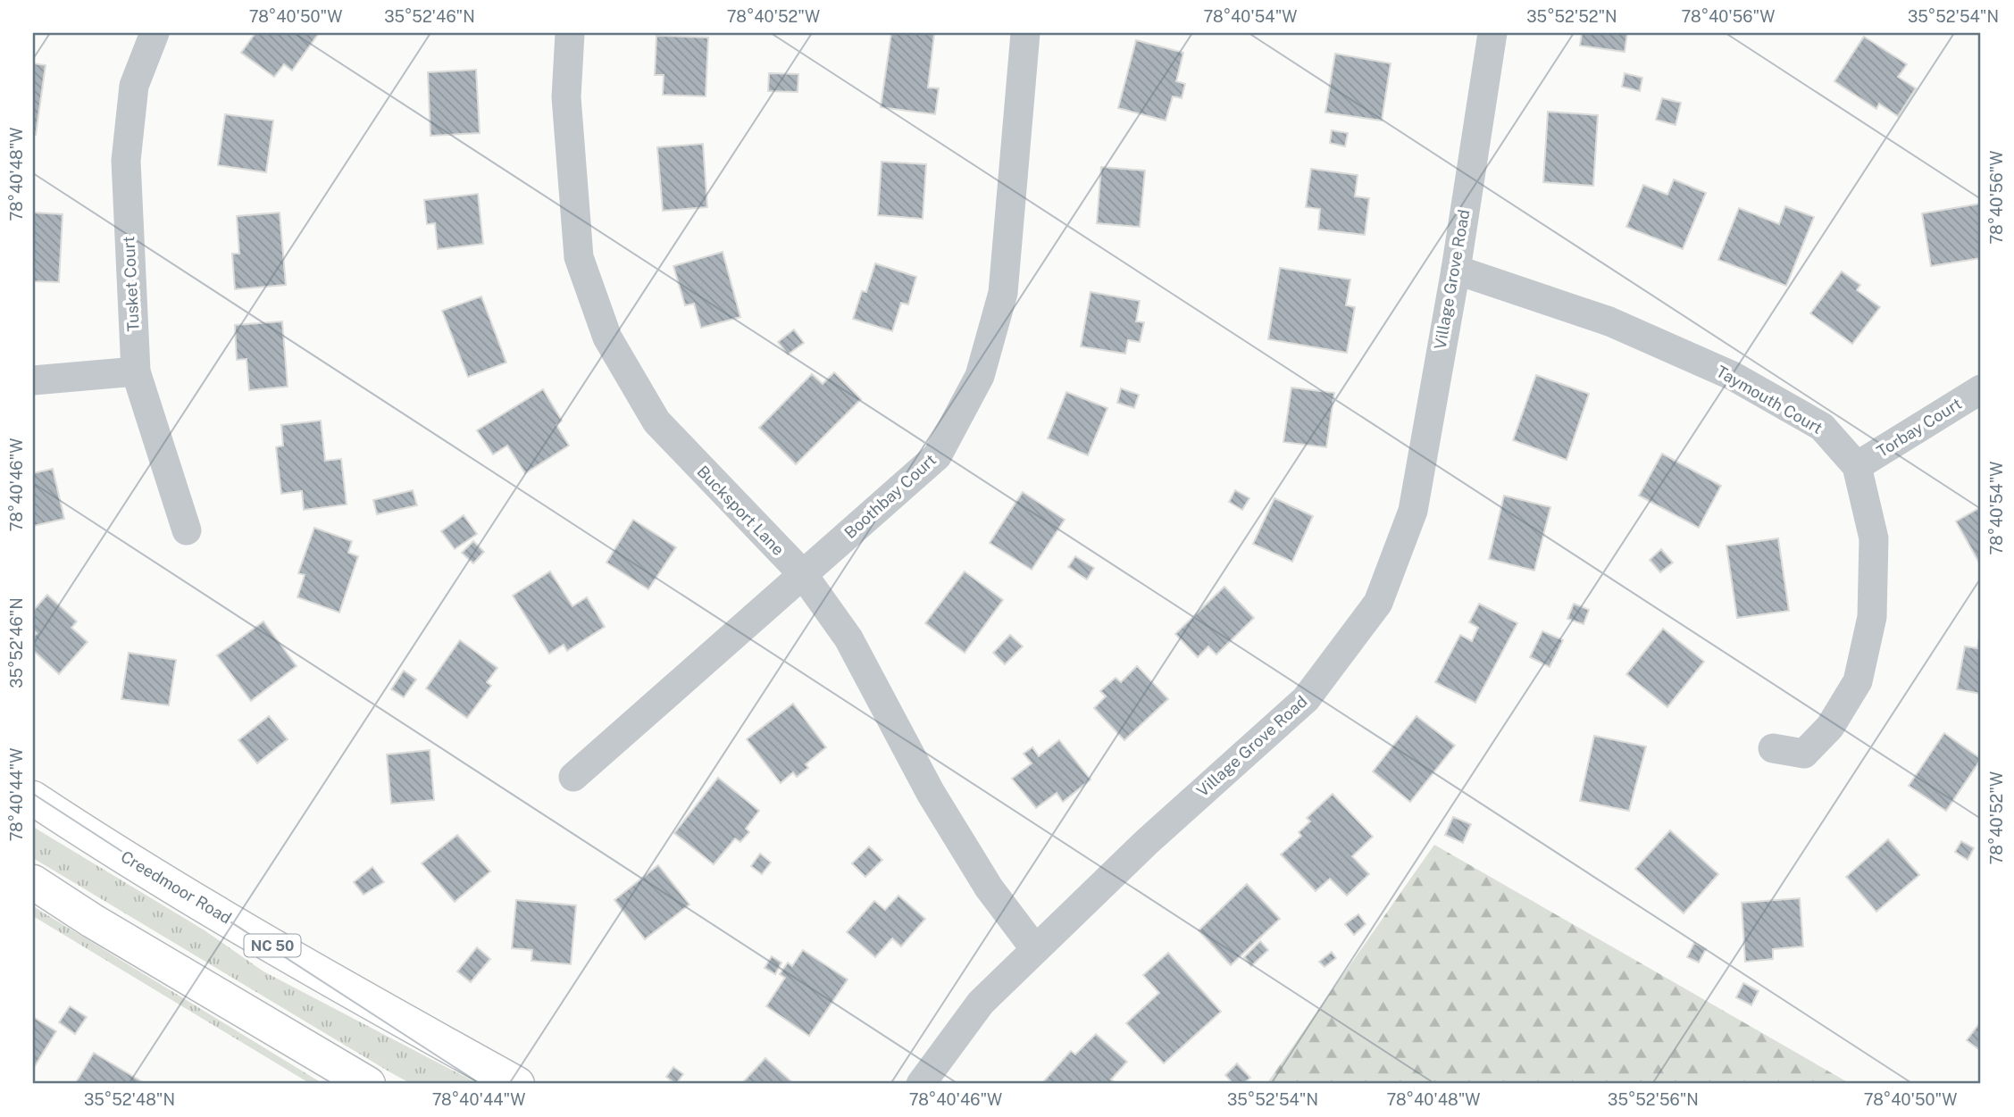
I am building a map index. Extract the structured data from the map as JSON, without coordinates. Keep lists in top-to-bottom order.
{
  "streets": {
    "main road": ["Creedmoor Road", "NC 50"],
    "street": [
      "Village Grove Road",
      "Tusket Court",
      "Taymouth Court",
      "Torbay Court",
      "Boothbay Court",
      "Bucksport Lane"
    ]
  },
  "crossings": [
    ["Village Grove Road", "Taymouth Court"],
    ["Village Grove Road", "Bucksport Lane"],
    ["Taymouth Court", "Torbay Court"],
    ["Boothbay Court", "Bucksport Lane"]
  ],
  "coordinates": [
    "78°40'50\"W",
    "35°52'46\"N",
    "78°40'52\"W",
    "78°40'54\"W",
    "35°52'52\"N",
    "78°40'56\"W",
    "35°52'54\"N",
    "78°40'48\"W",
    "78°40'46\"W",
    "78°40'44\"W",
    "35°52'48\"N",
    "35°52'56\"N"
  ]
}
